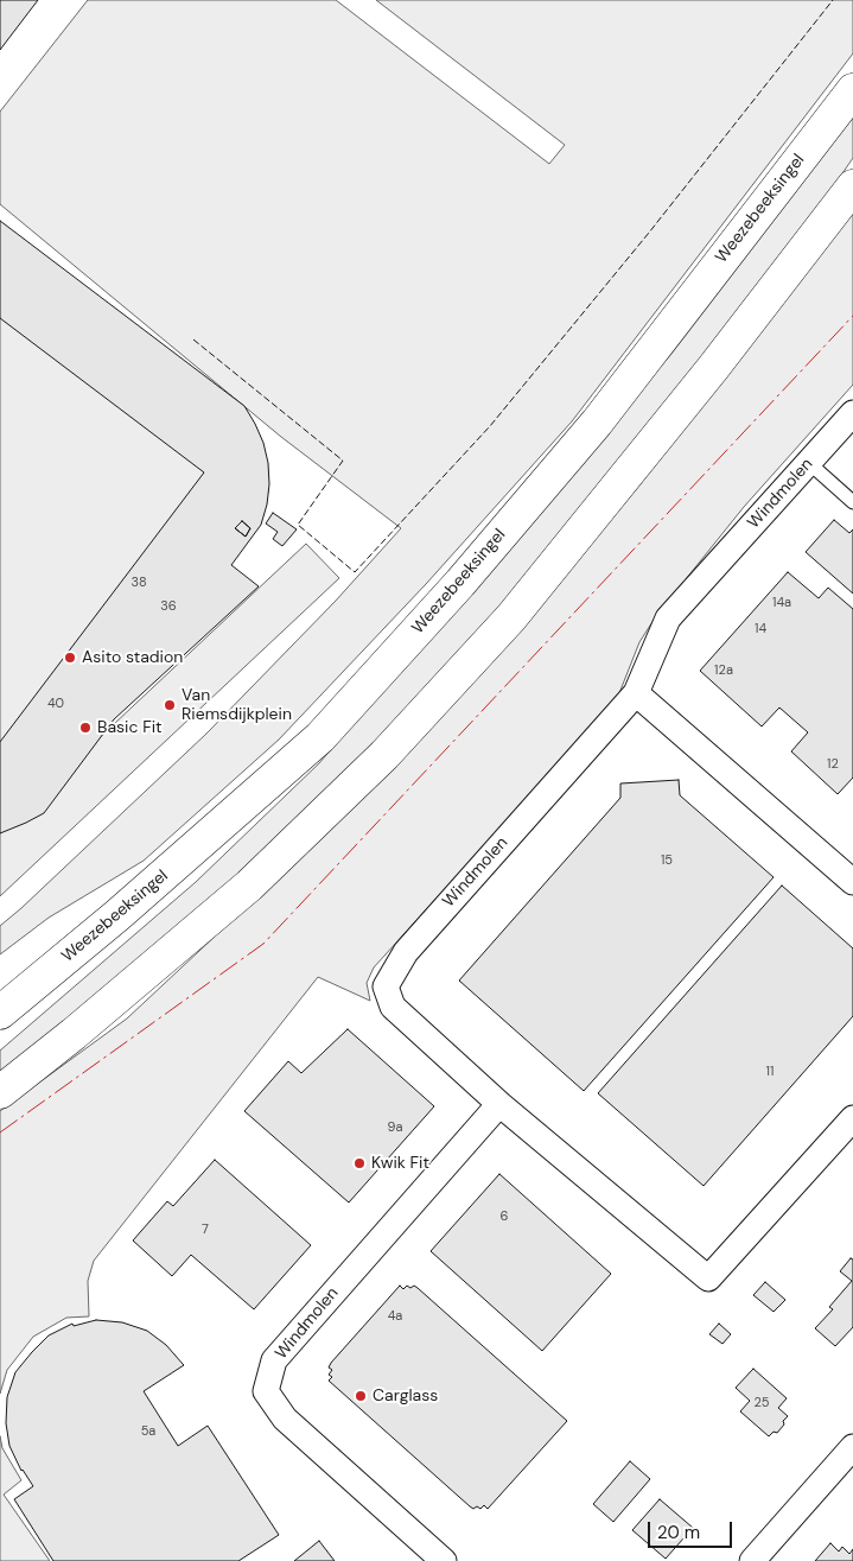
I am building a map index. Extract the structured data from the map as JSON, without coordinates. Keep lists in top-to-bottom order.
{
  "streets": {
    "main road": ["Weezebeeksingel"],
    "street": ["Windmolen"]
  },
  "places": [
    "Asito stadion",
    "Van Riemsdijkplein",
    "Basic Fit",
    "Kwik Fit",
    "Carglass"
  ],
  "house_numbers": [
    "38",
    "14a",
    "36",
    "14",
    "12a",
    "40",
    "12",
    "15",
    "11",
    "9a",
    "6",
    "7",
    "4a",
    "25",
    "5a"
  ],
  "scale_bar": "20 m"
}
